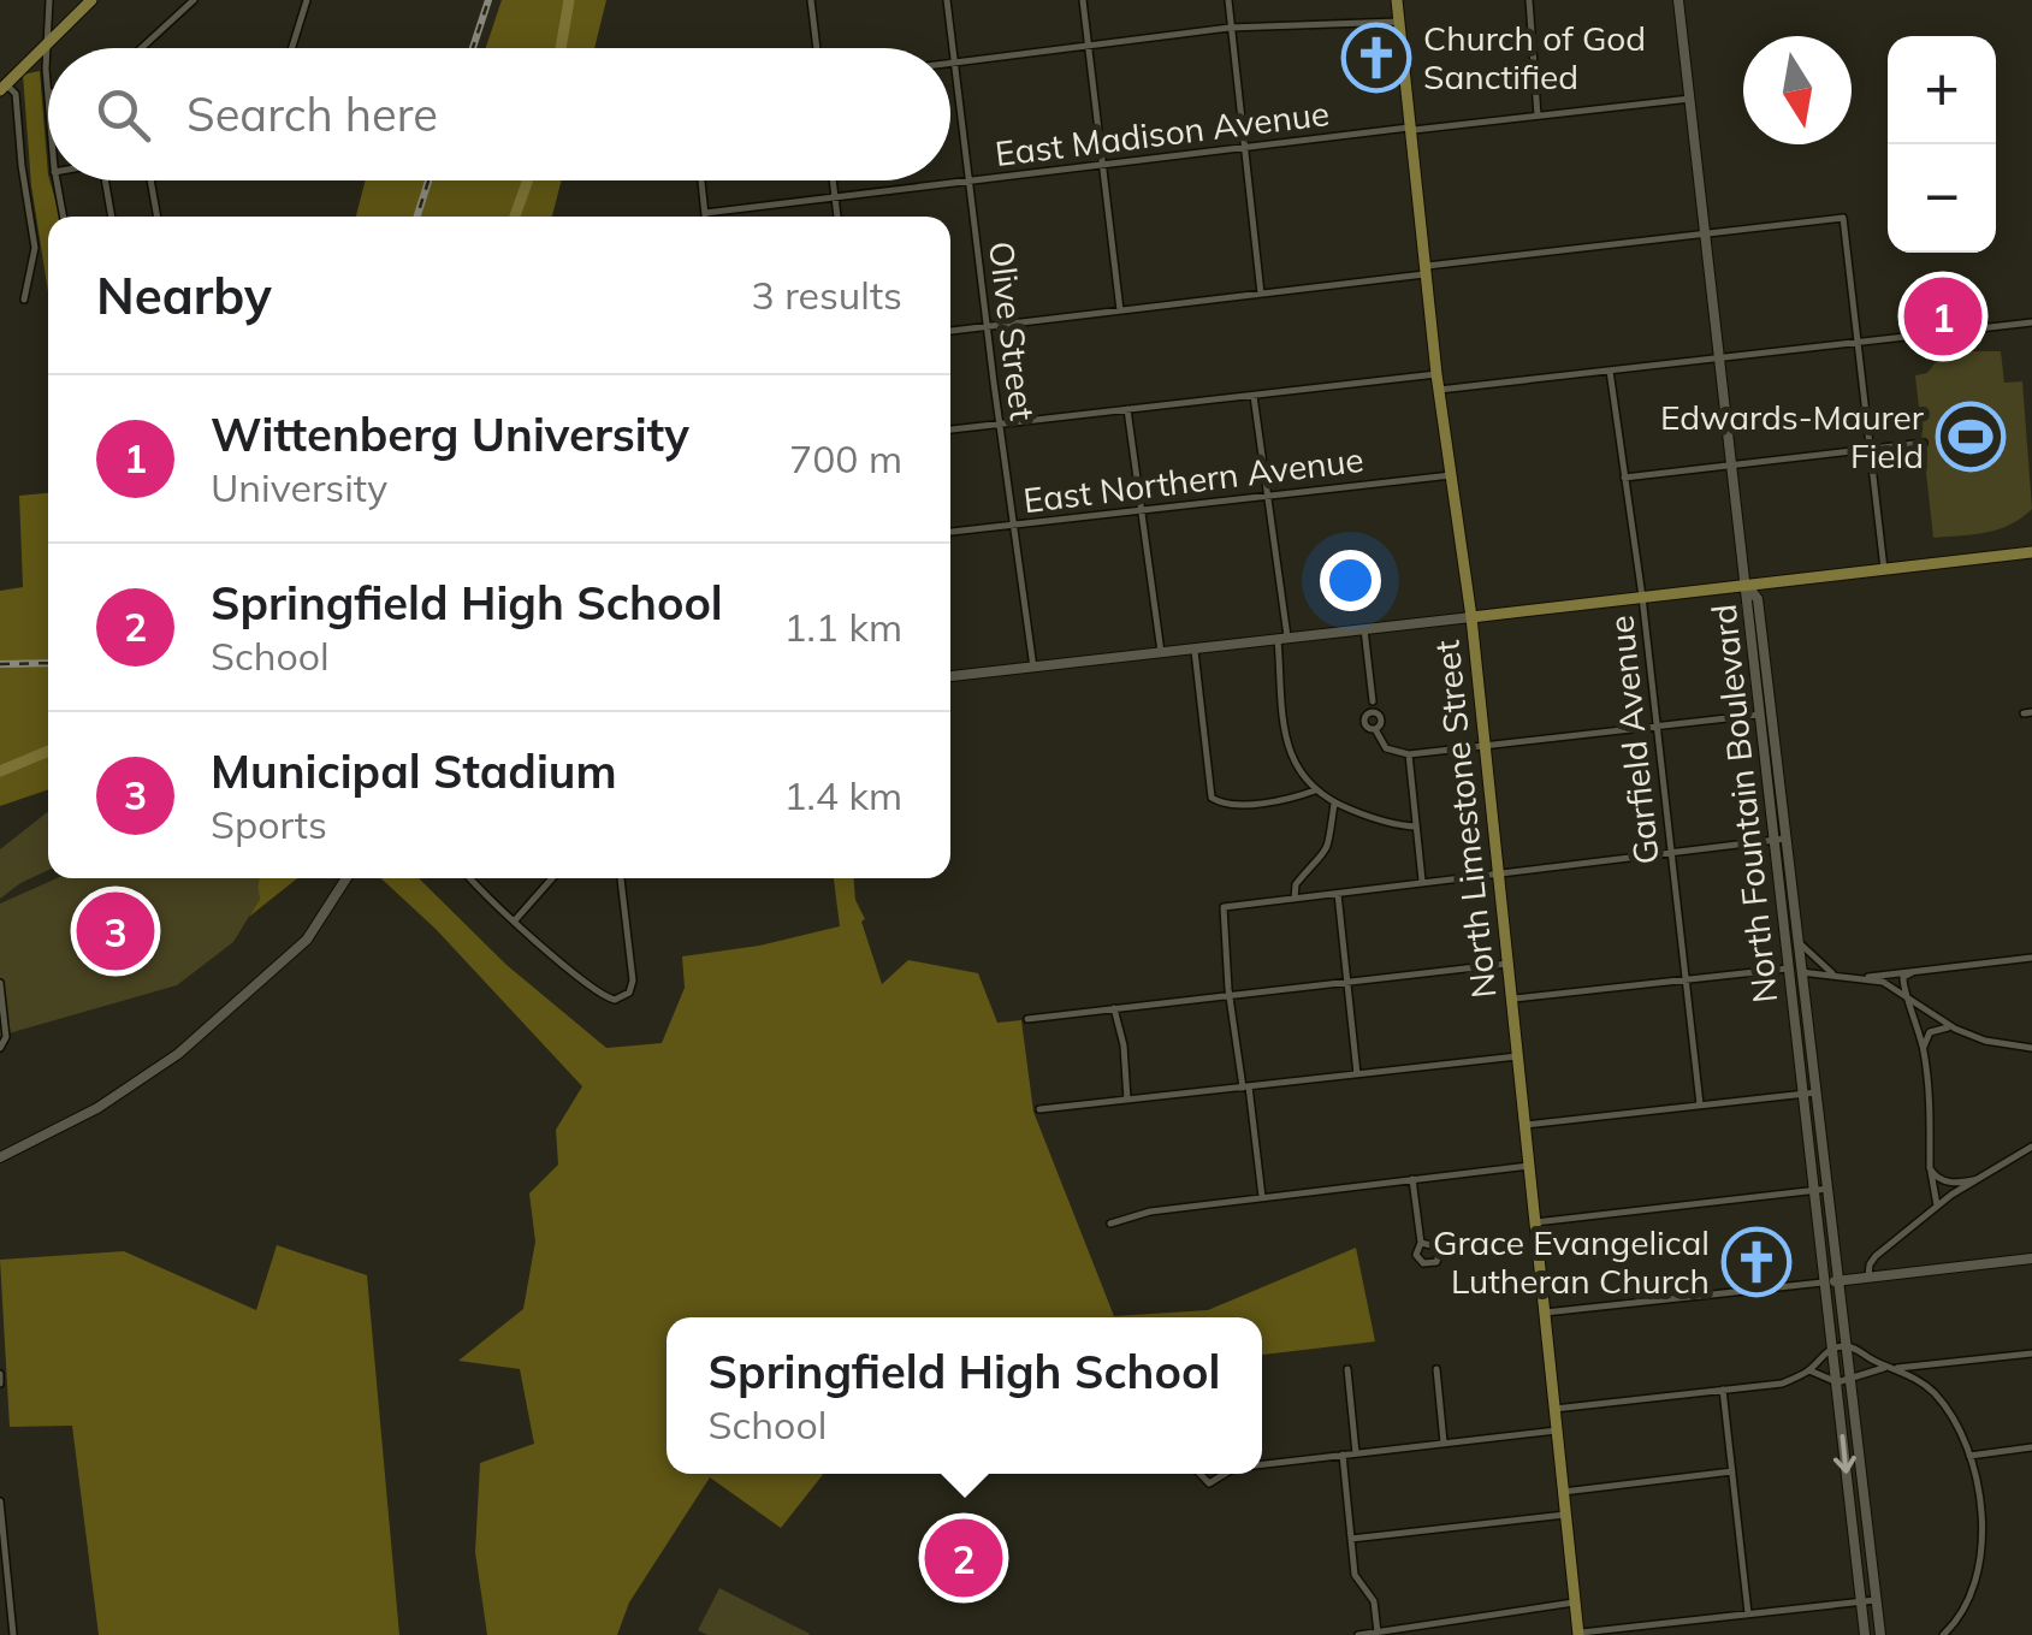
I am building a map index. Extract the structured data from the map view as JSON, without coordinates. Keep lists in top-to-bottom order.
{
  "streets": {
    "main road": ["North Limestone Street"],
    "street": [
      "East Madison Avenue",
      "Olive Street",
      "East Northern Avenue",
      "Garfield Avenue",
      "North Fountain Boulevard"
    ]
  },
  "crossings": [
    ["East Madison Avenue", "Olive Street"],
    ["East Madison Avenue", "North Limestone Street"],
    ["Olive Street", "East Northern Avenue"],
    ["East Northern Avenue", "North Limestone Street"]
  ],
  "places": {
    "church": ["Church of God Sanctified", "Grace Evangelical Lutheran Church"],
    "sports": ["Edwards-Maurer Field"]
  },
  "north": "bottom",
  "page": {
    "map_buttons": ["+", "−"],
    "search": "Search here",
    "heading": ["Nearby", "3 results"],
    "pins": ["1", "3", "2"],
    "list": [
      {
        "mark": "1",
        "name": "Wittenberg University",
        "note": "University",
        "value": "700 m"
      },
      {
        "mark": "2",
        "name": "Springfield High School",
        "note": "School",
        "value": "1.1 km"
      },
      {
        "mark": "3",
        "name": "Municipal Stadium",
        "note": "Sports",
        "value": "1.4 km"
      }
    ],
    "popup": ["Springfield High School", "School"]
  }
}
